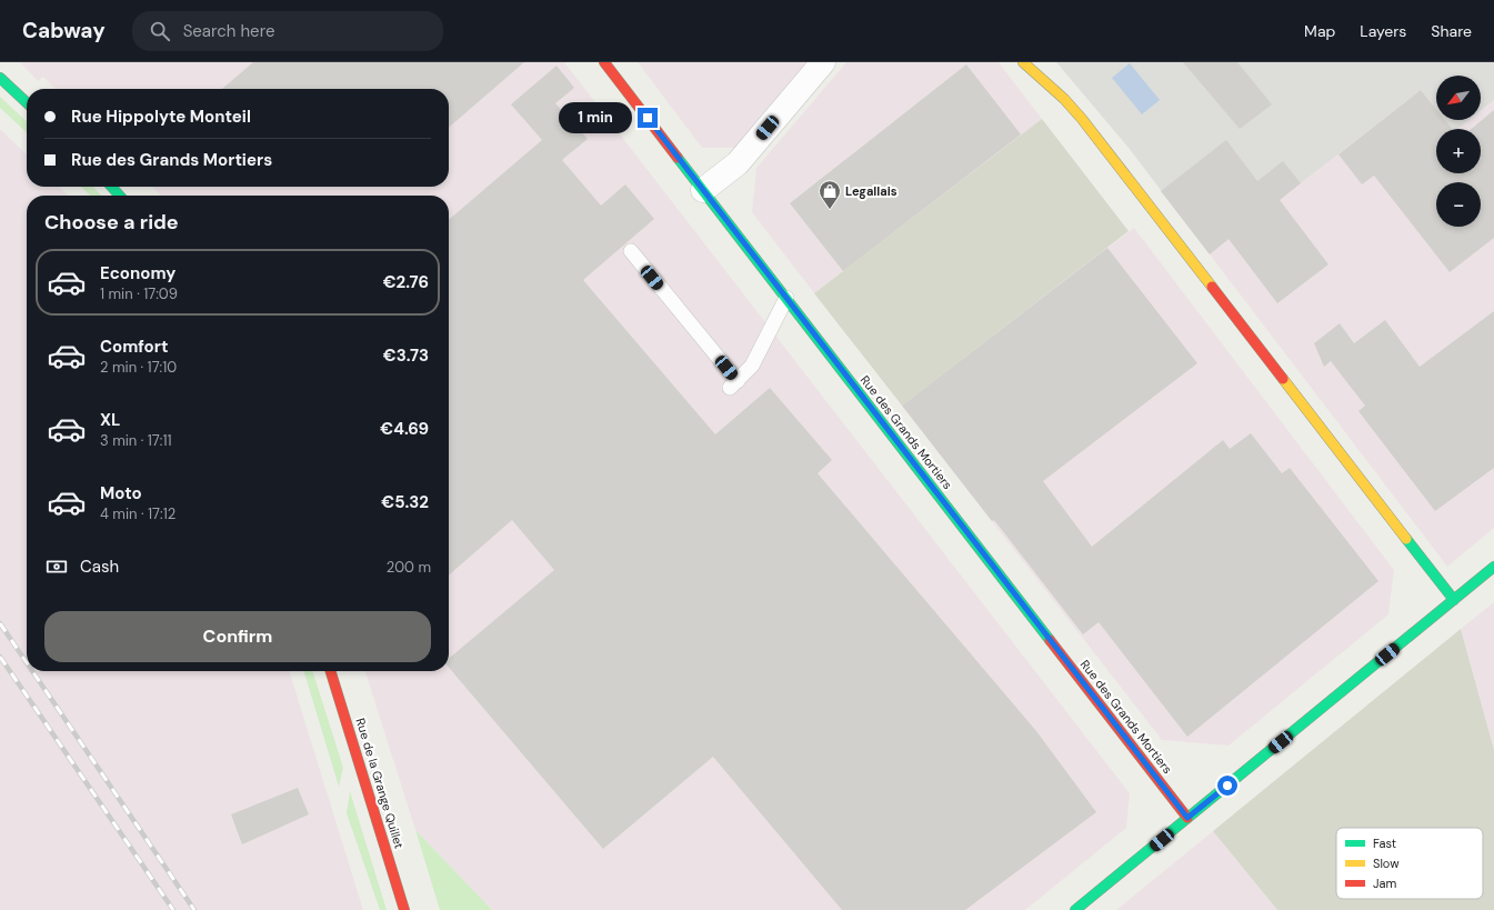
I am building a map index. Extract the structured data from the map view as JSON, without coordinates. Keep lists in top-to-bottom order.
{
  "streets": {
    "street": ["Rue des Grands Mortiers", "Rue de la Grange Quillet"]
  },
  "places": {
    "shop": ["Legallais"]
  },
  "legend": ["Fast", "Slow", "Jam"],
  "north": "bottom left",
  "page": {
    "header": "Cabway",
    "search": "Search here",
    "nav": ["Map", "Layers", "Share"],
    "map_buttons": ["+", "−"],
    "banner": ["Rue Hippolyte Monteil", "Rue des Grands Mortiers"],
    "bubble": "1 min",
    "heading": "Choose a ride",
    "list": [
      {
        "name": "Economy",
        "note": "1 min · 17:09",
        "value": "€2.76"
      },
      {
        "name": "Comfort",
        "note": "2 min · 17:10",
        "value": "€3.73"
      },
      {
        "name": "XL",
        "note": "3 min · 17:11",
        "value": "€4.69"
      },
      {
        "name": "Moto",
        "note": "4 min · 17:12",
        "value": "€5.32"
      }
    ],
    "pay": ["Cash", "200 m"],
    "buttons": "Confirm"
  }
}
